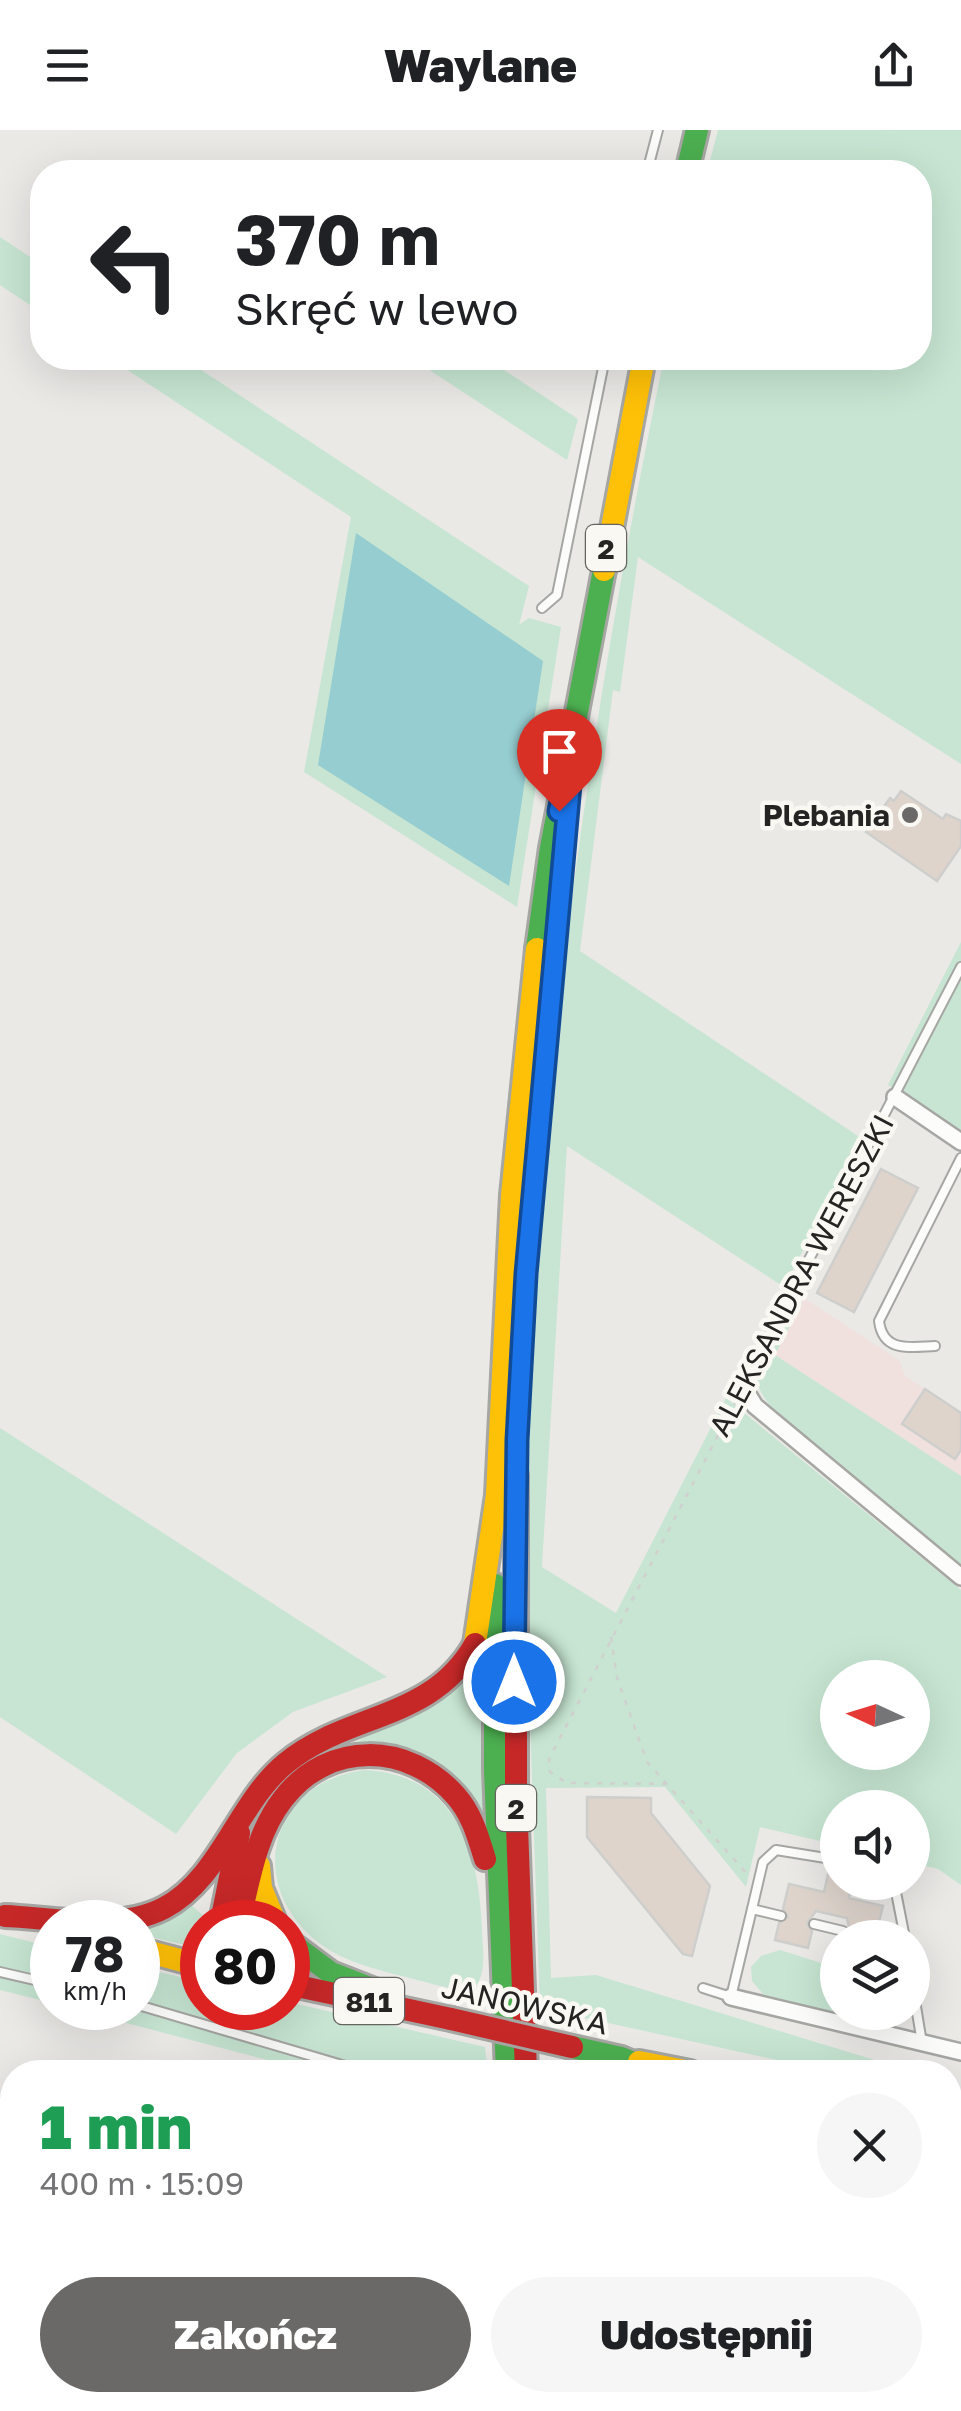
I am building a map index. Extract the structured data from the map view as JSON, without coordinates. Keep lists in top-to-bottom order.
{
  "streets": {
    "main road": ["2", "811", "JANOWSKA"],
    "lane": ["ALEKSANDRA WERESZKI"]
  },
  "places": ["Plebania"],
  "north": "left",
  "page": {
    "header": "Waylane",
    "turn": ["370 m", "Skręć w lewo"],
    "speed": "78 km/h",
    "limit": "80",
    "heading": ["1 min", "400 m · 15:09"],
    "buttons": ["Zakończ", "Udostępnij"]
  }
}
